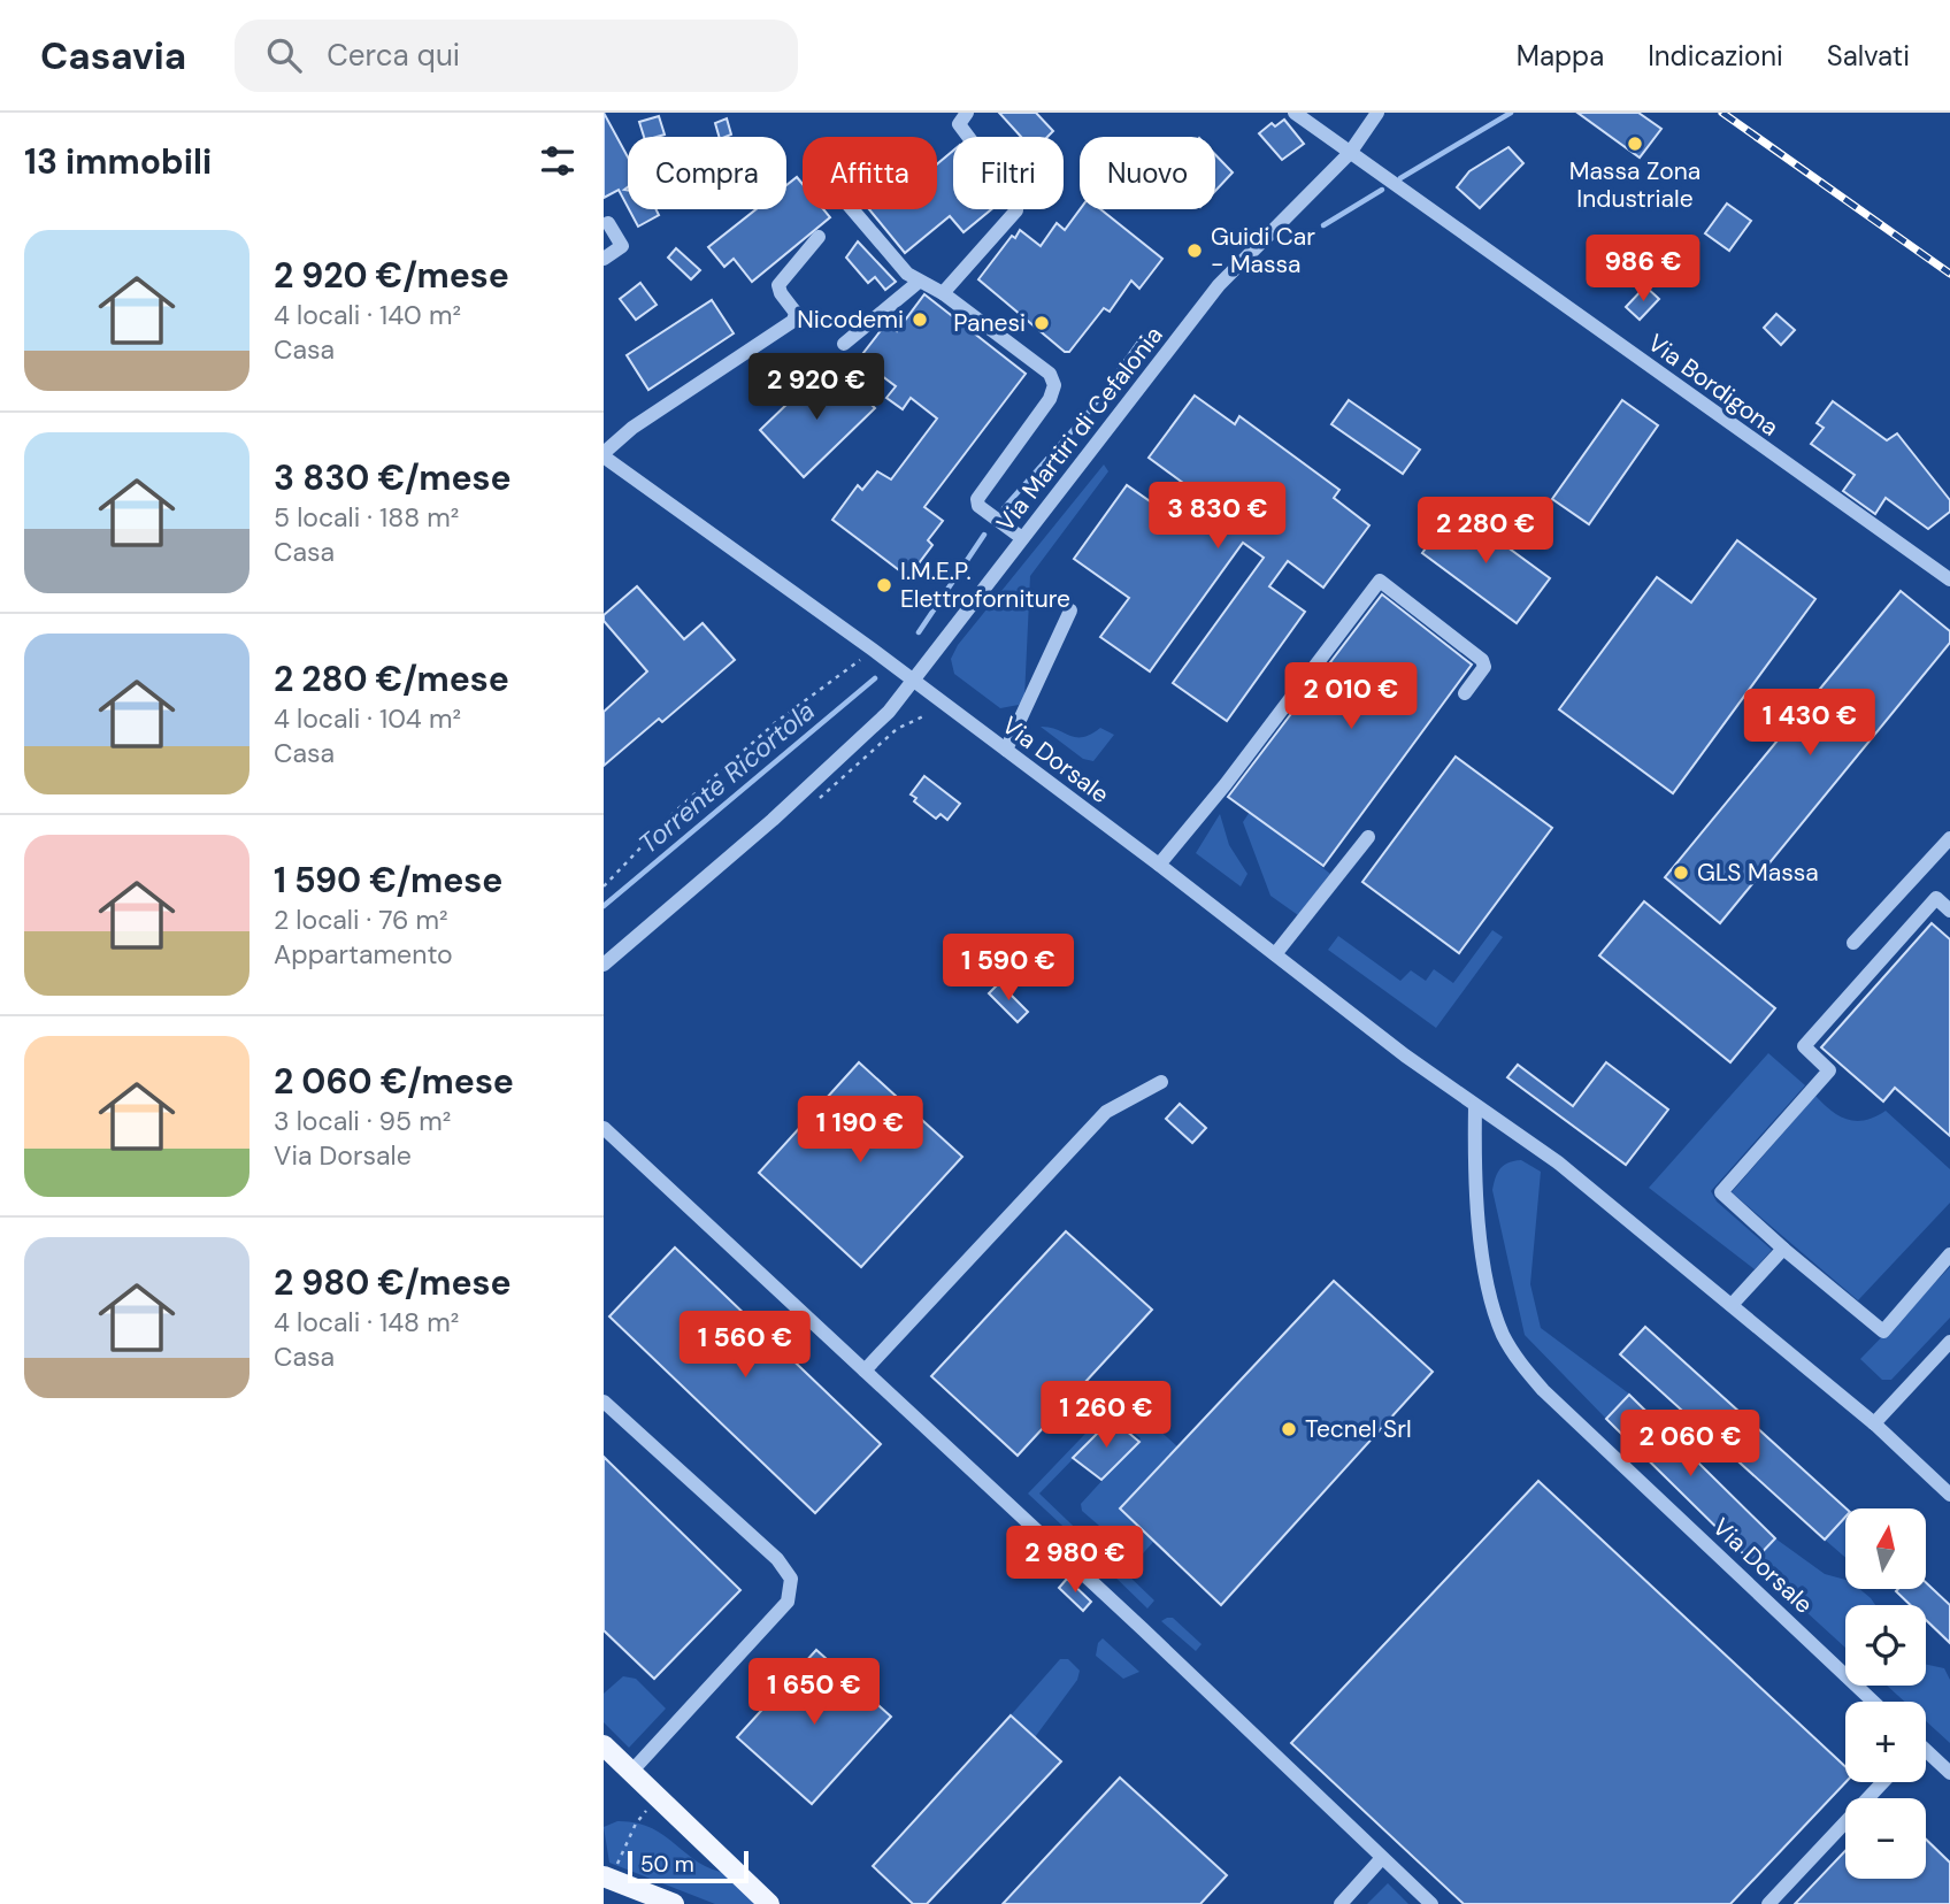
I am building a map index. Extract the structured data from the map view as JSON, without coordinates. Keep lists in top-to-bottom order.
{
  "streets": {
    "street": ["Via Bordigona", "Via Martiri di Cefalonia", "Via Dorsale"]
  },
  "crossings": [
    ["Via Bordigona", "Via Martiri di Cefalonia"],
    ["Via Martiri di Cefalonia", "Via Dorsale"]
  ],
  "water": ["Torrente Ricortola"],
  "places": [
    "Massa Zona Industriale",
    "Guidi Car - Massa",
    "Nicodemi",
    "Panesi",
    "I.M.E.P. Elettroforniture",
    "GLS Massa",
    "Tecnel Srl"
  ],
  "scale_bar": "50 m",
  "north": "top",
  "page": {
    "header": "Casavia",
    "search": "Cerca qui",
    "nav": ["Mappa", "Indicazioni", "Salvati"],
    "heading": "13 immobili",
    "chip": [
      "Compra",
      "Affitta",
      "Filtri",
      "Nuovo"
    ],
    "list": [
      {
        "name": "2 920 €/mese",
        "note": "4 locali · 140 m² · Casa"
      },
      {
        "name": "3 830 €/mese",
        "note": "5 locali · 188 m² · Casa"
      },
      {
        "name": "2 280 €/mese",
        "note": "4 locali · 104 m² · Casa"
      },
      {
        "name": "1 590 €/mese",
        "note": "2 locali · 76 m² · Appartamento"
      },
      {
        "name": "2 060 €/mese",
        "note": "3 locali · 95 m² · Via Dorsale"
      },
      {
        "name": "2 980 €/mese",
        "note": "4 locali · 148 m² · Casa"
      }
    ],
    "price": [
      "986 €",
      "2 920 €",
      "3 830 €",
      "2 280 €",
      "2 010 €",
      "1 430 €",
      "1 590 €",
      "1 190 €",
      "1 560 €",
      "1 260 €",
      "2 060 €",
      "2 980 €",
      "1 650 €"
    ],
    "map_buttons": ["+", "−"],
    "scale": "50 m"
  }
}
